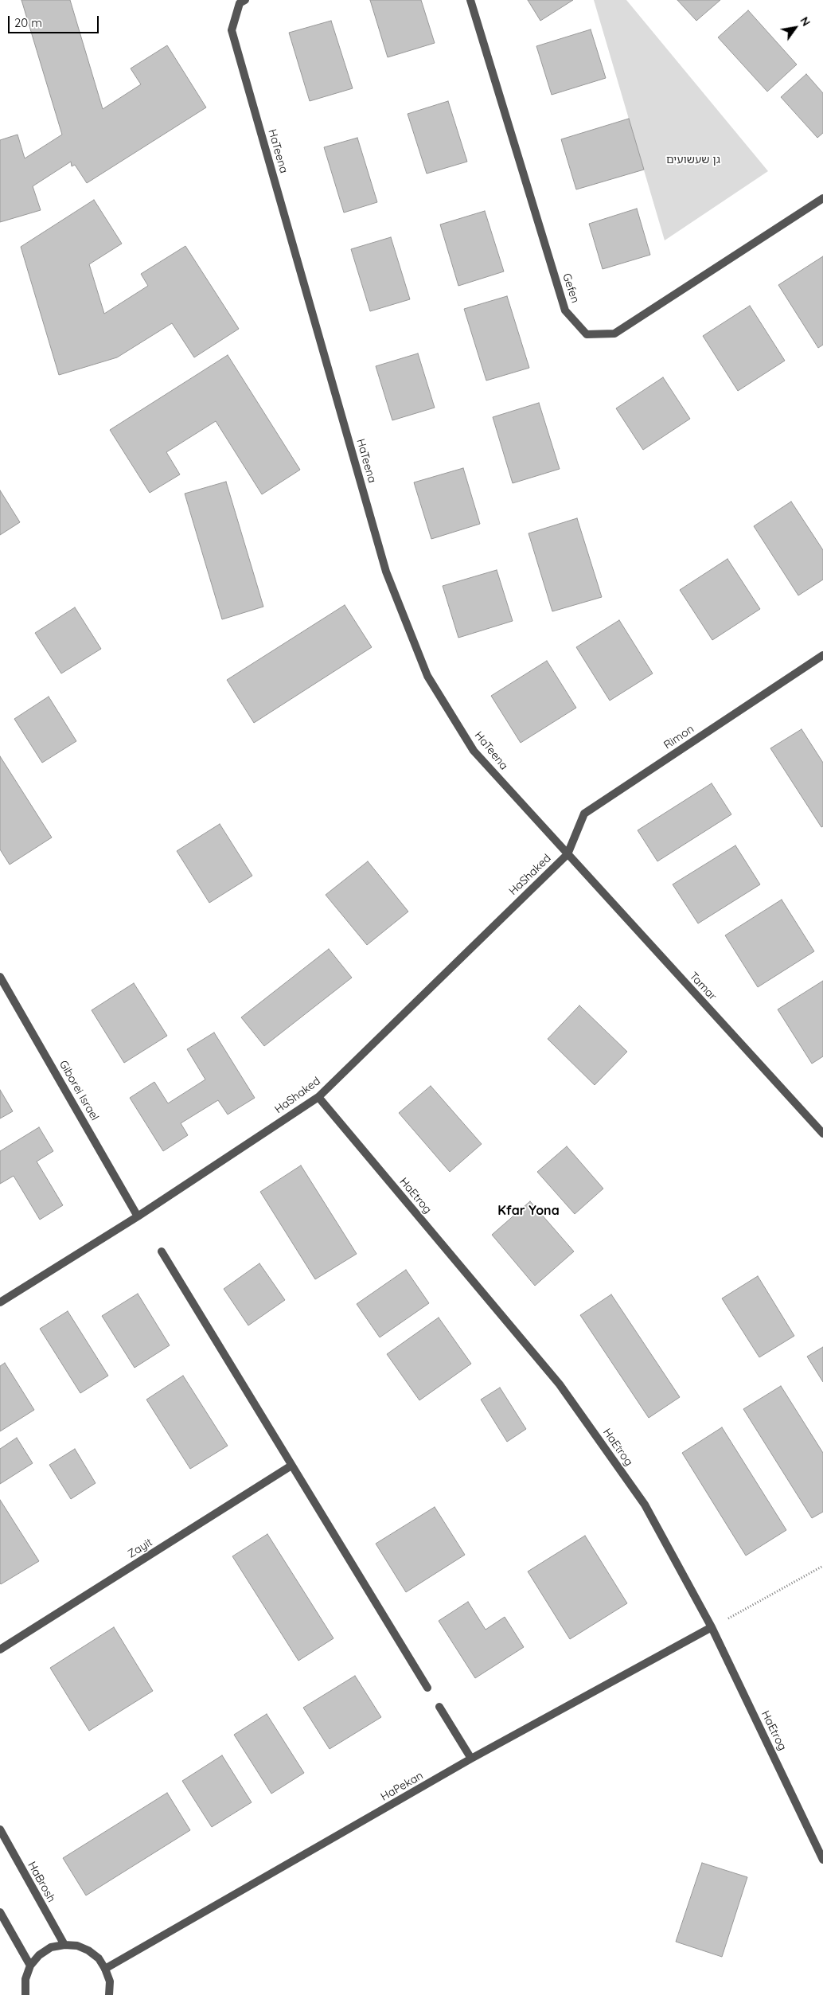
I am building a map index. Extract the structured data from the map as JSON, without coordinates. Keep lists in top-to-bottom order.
{
  "streets": {
    "street": [
      "HaTeena",
      "Gefen",
      "Rimon",
      "HaShaked",
      "Tamar",
      "Giborei Israel",
      "HaEtrog",
      "Zayit",
      "HaPekan",
      "HaBrosh"
    ]
  },
  "crossings": [
    ["HaTeena", "Rimon"],
    ["HaTeena", "HaShaked"],
    ["HaTeena", "Tamar"],
    ["Rimon", "HaShaked"],
    ["Rimon", "Tamar"],
    ["HaShaked", "Tamar"],
    ["HaShaked", "Giborei Israel"],
    ["HaShaked", "HaEtrog"],
    ["HaEtrog", "HaPekan"]
  ],
  "districts": ["Kfar Yona"],
  "parks": ["גן שעשועים"],
  "scale_bar": "20 m",
  "north": "top right"
}
